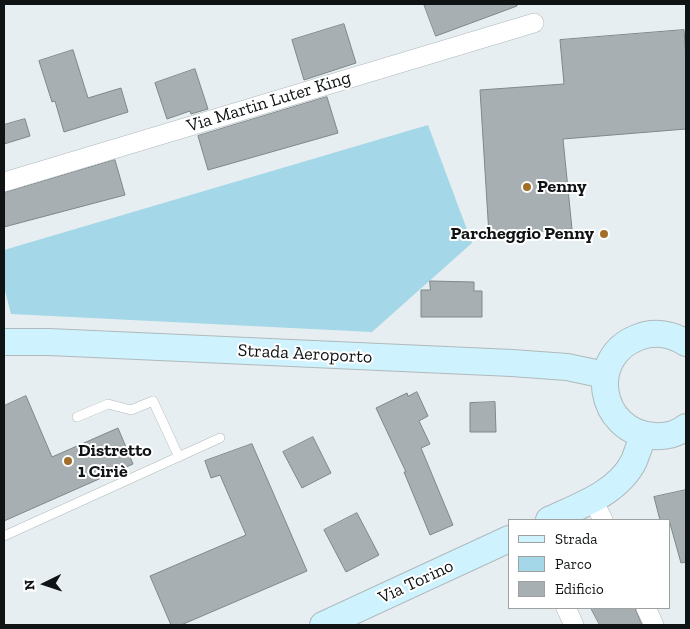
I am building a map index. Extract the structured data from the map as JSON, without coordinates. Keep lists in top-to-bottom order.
{
  "streets": {
    "main road": ["Strada Aeroporto", "Via Torino"],
    "street": ["Via Martin Luter King"]
  },
  "places": ["Penny", "Parcheggio Penny", "Distretto 1 Ciriè"],
  "legend": ["Strada", "Parco", "Edificio"],
  "north": "left"
}
